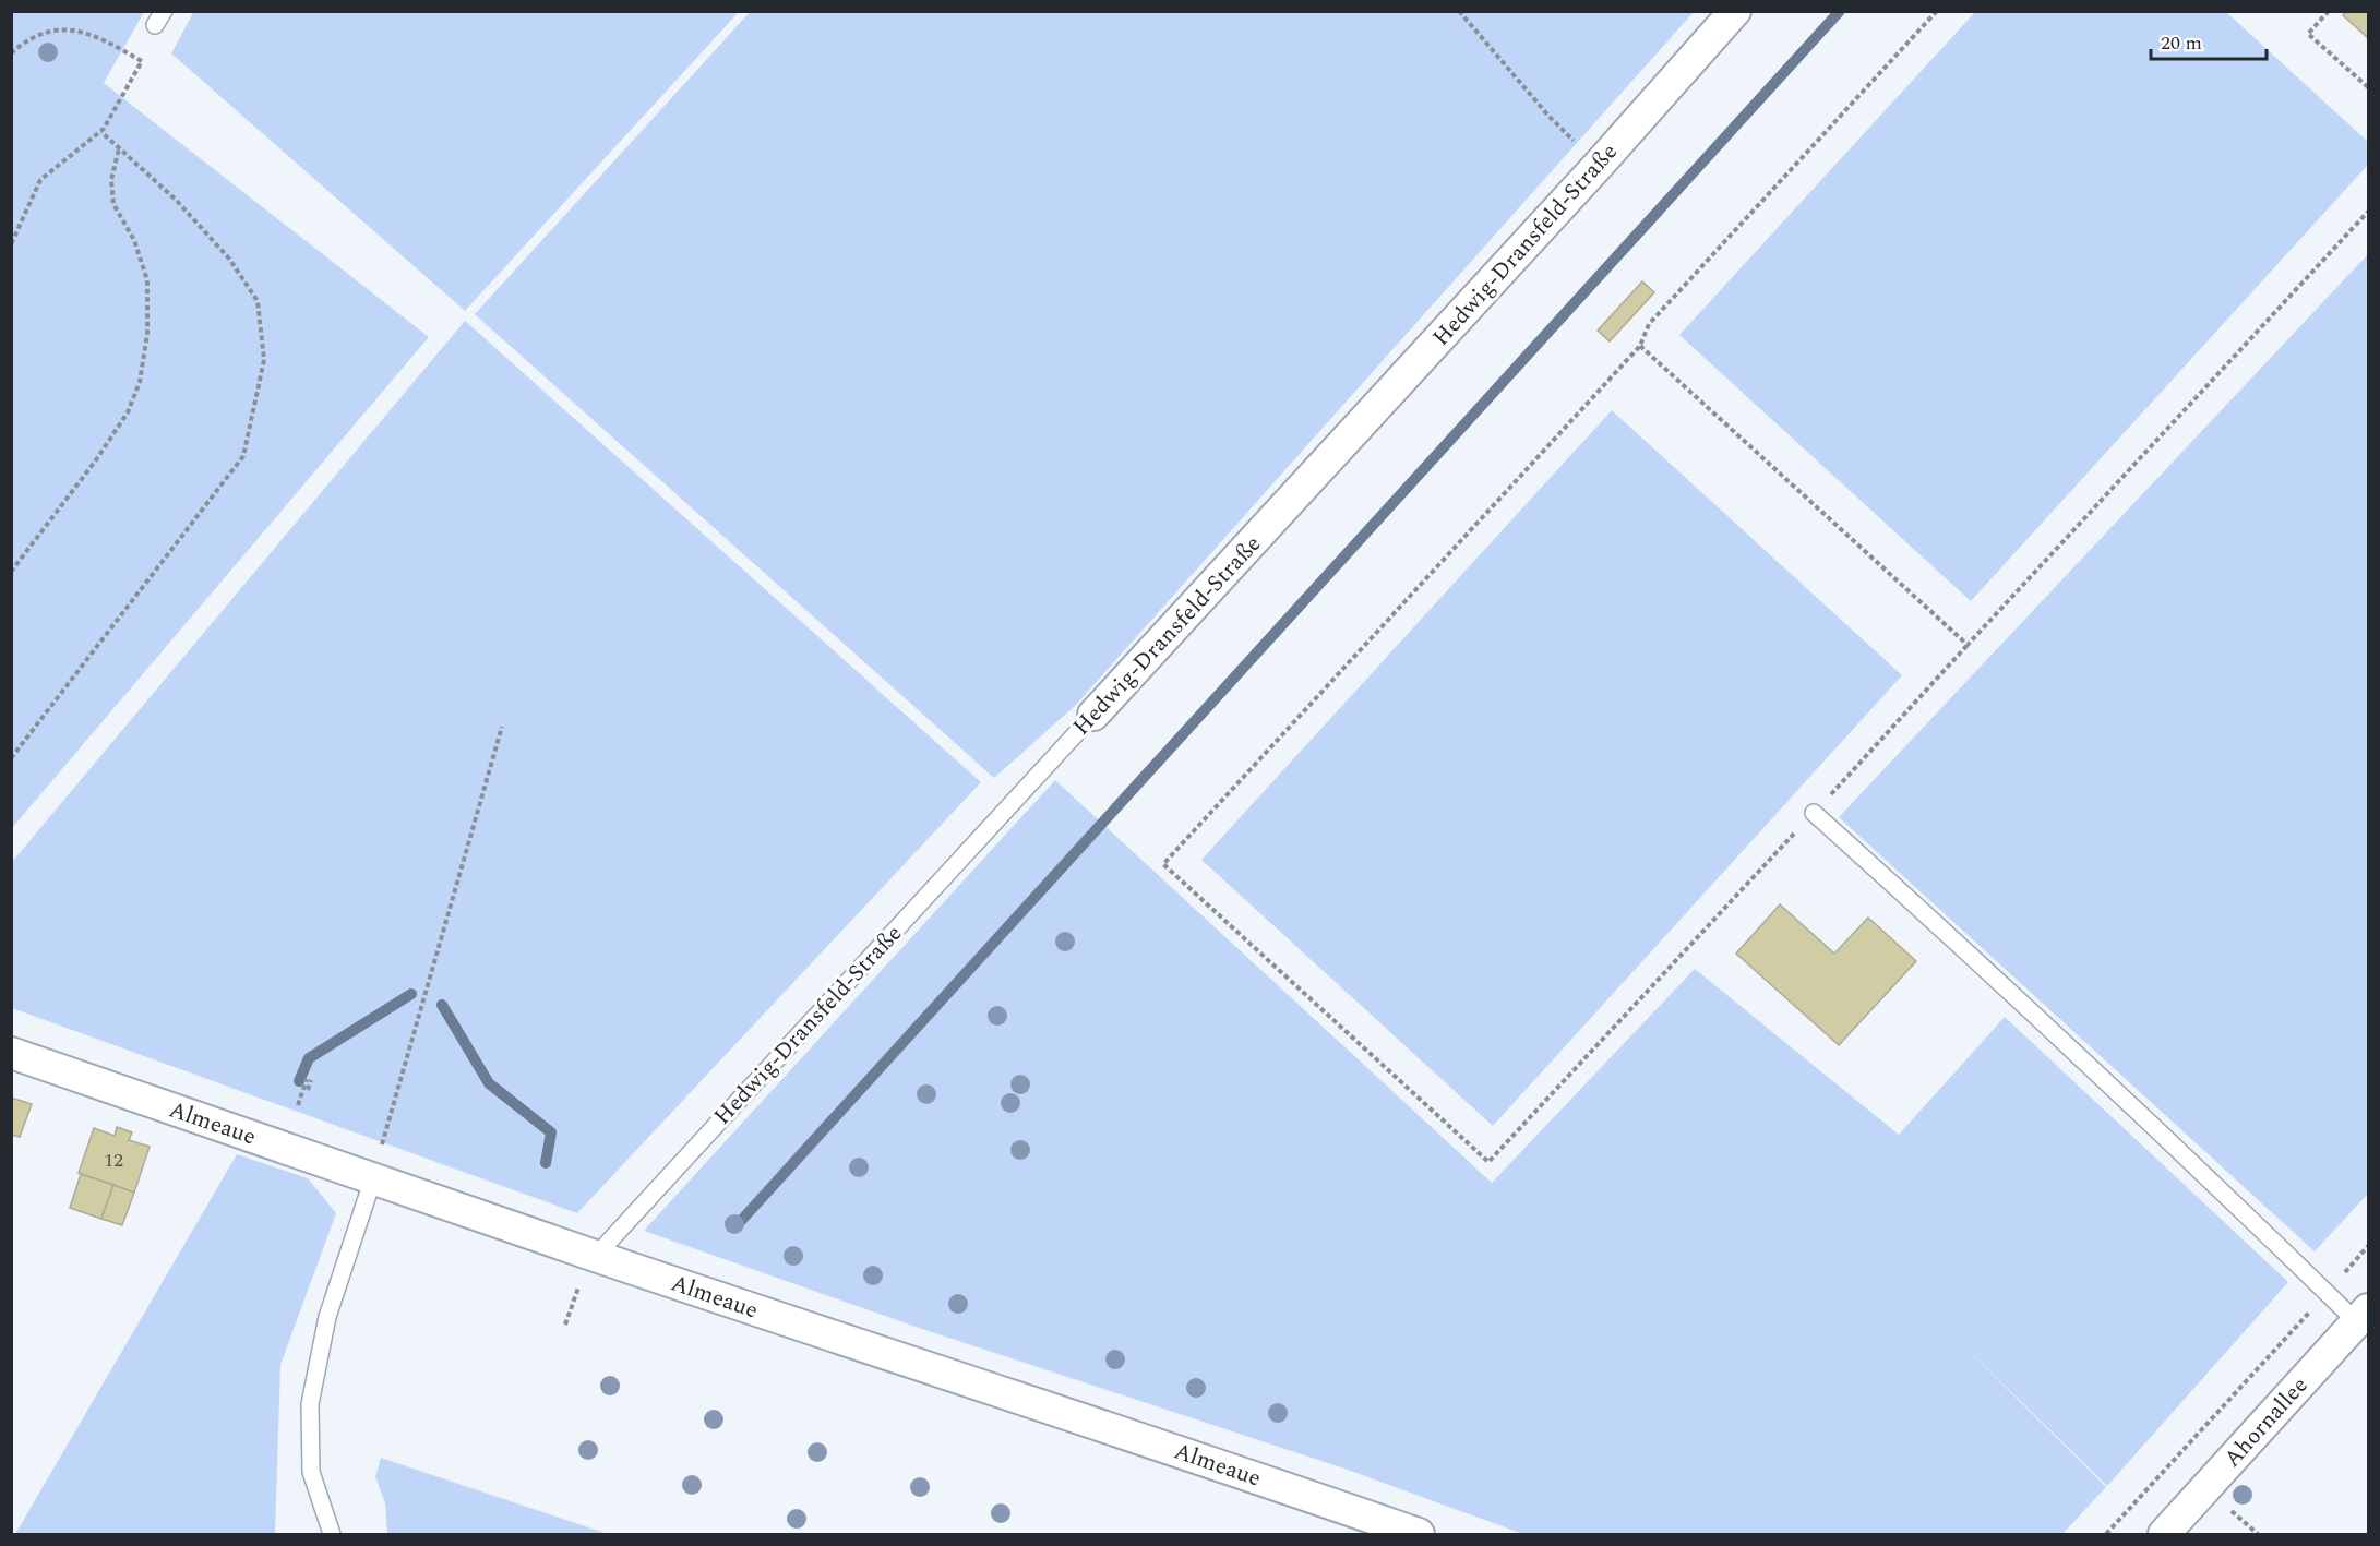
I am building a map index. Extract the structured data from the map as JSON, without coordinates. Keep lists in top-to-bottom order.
{
  "streets": {
    "street": ["Hedwig-Dransfeld-Straße", "Almeaue", "Ahornallee"]
  },
  "crossings": [
    ["Hedwig-Dransfeld-Straße", "Almeaue"]
  ],
  "house_numbers": ["12"],
  "scale_bar": "20 m"
}
